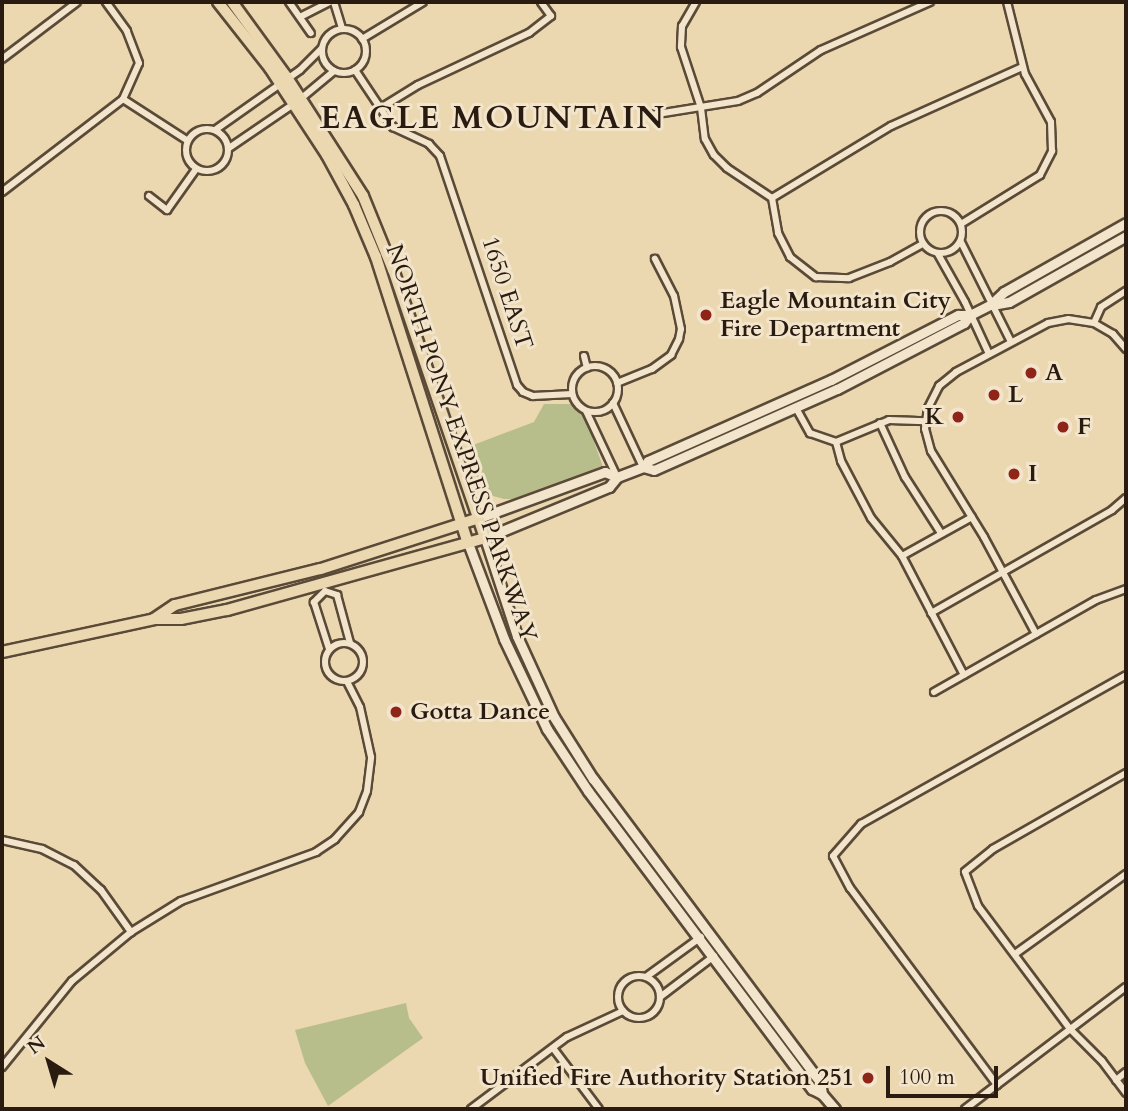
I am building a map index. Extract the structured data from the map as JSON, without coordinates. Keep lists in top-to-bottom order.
{
  "streets": {
    "main road": ["NORTH PONY EXPRESS PARKWAY"],
    "street": ["1650 EAST"]
  },
  "districts": ["EAGLE MOUNTAIN"],
  "places": [
    "Eagle Mountain City Fire Department",
    "A",
    "L",
    "K",
    "F",
    "I",
    "Gotta Dance",
    "Unified Fire Authority Station 251"
  ],
  "scale_bar": "100 m",
  "north": "top left"
}
